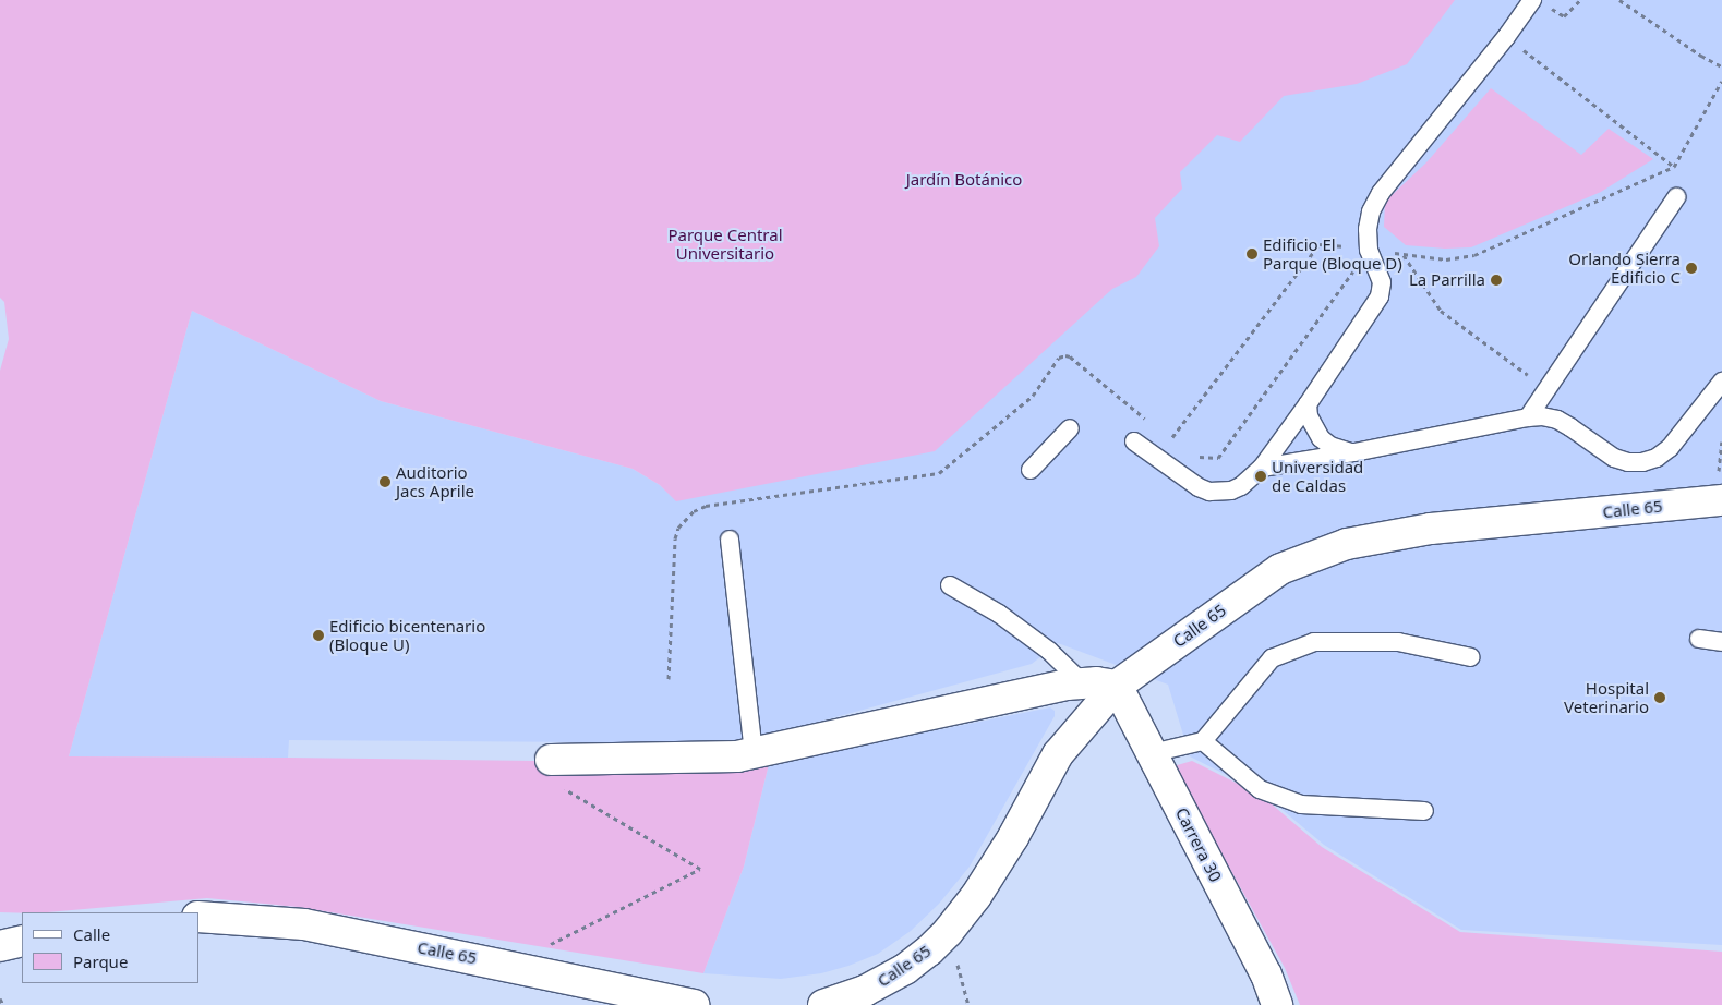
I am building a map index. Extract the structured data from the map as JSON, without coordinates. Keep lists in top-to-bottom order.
{
  "streets": {
    "main road": ["Calle 65", "Carrera 30"]
  },
  "crossings": [
    ["Calle 65", "Carrera 30"]
  ],
  "parks": ["Jardín Botánico", "Parque Central Universitario"],
  "places": [
    "Edificio El Parque (Bloque D)",
    "Orlando Sierra Edificio C",
    "La Parrilla",
    "Universidad de Caldas",
    "Auditorio Jacs Aprile",
    "Edificio bicentenario (Bloque U)",
    "Hospital Veterinario"
  ],
  "legend": ["Calle", "Parque"]
}
